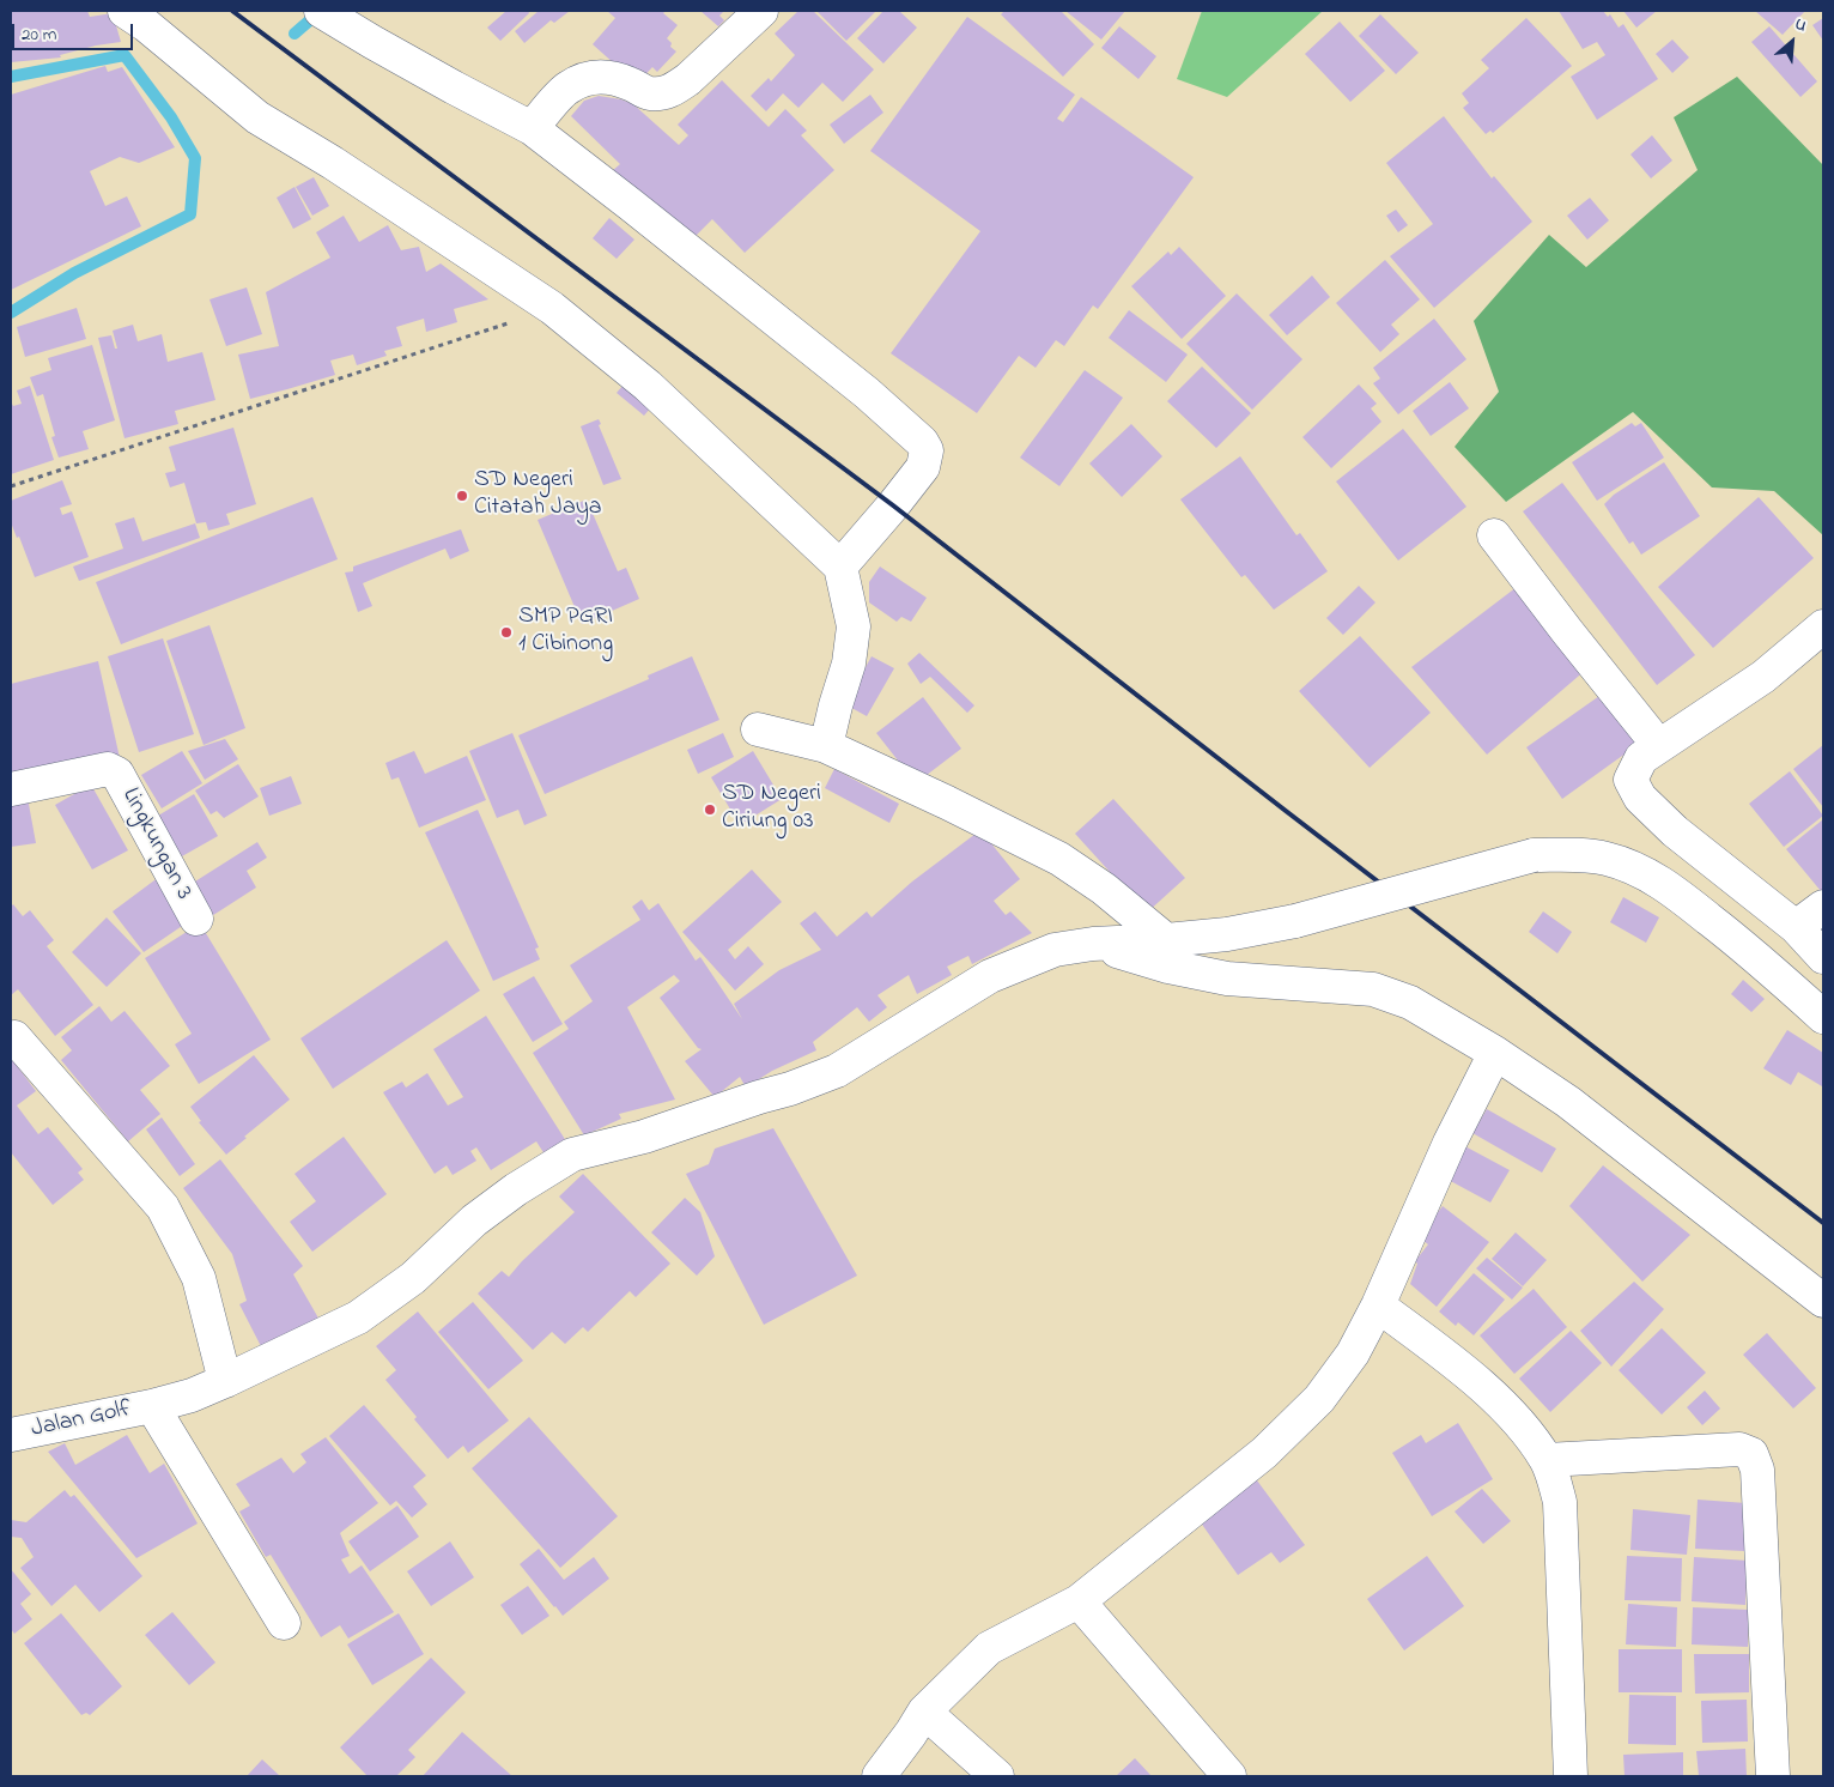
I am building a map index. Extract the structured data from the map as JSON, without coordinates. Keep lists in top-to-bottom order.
{
  "streets": {
    "street": ["Lingkungan 3", "Jalan Golf"]
  },
  "places": ["SD Negeri Citatah Jaya", "SMP PGRI 1 Cibinong", "SD Negeri Ciriung 03"],
  "scale_bar": "20 m",
  "north": "top right"
}
